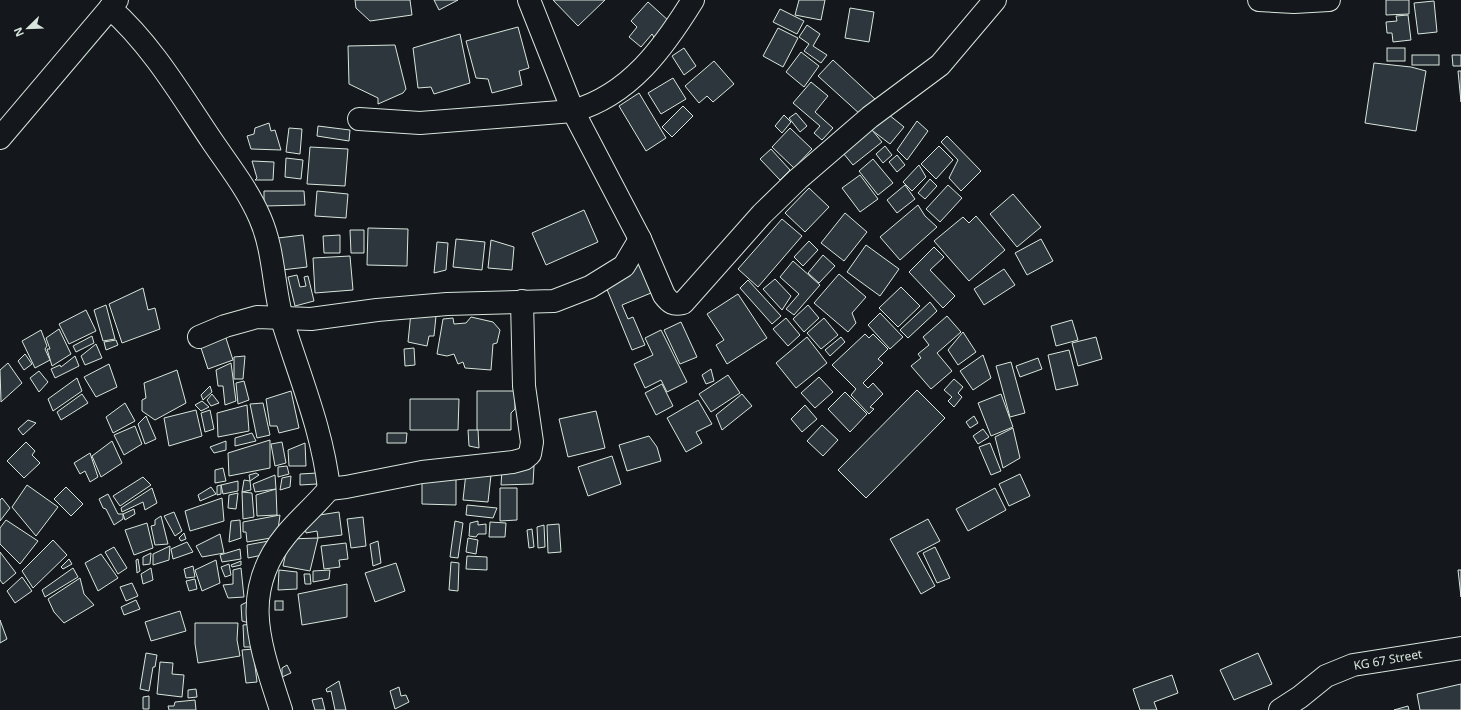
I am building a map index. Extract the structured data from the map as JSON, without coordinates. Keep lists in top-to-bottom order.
{
  "streets": {
    "street": ["KG 67 Street"]
  },
  "north": "bottom left"
}
